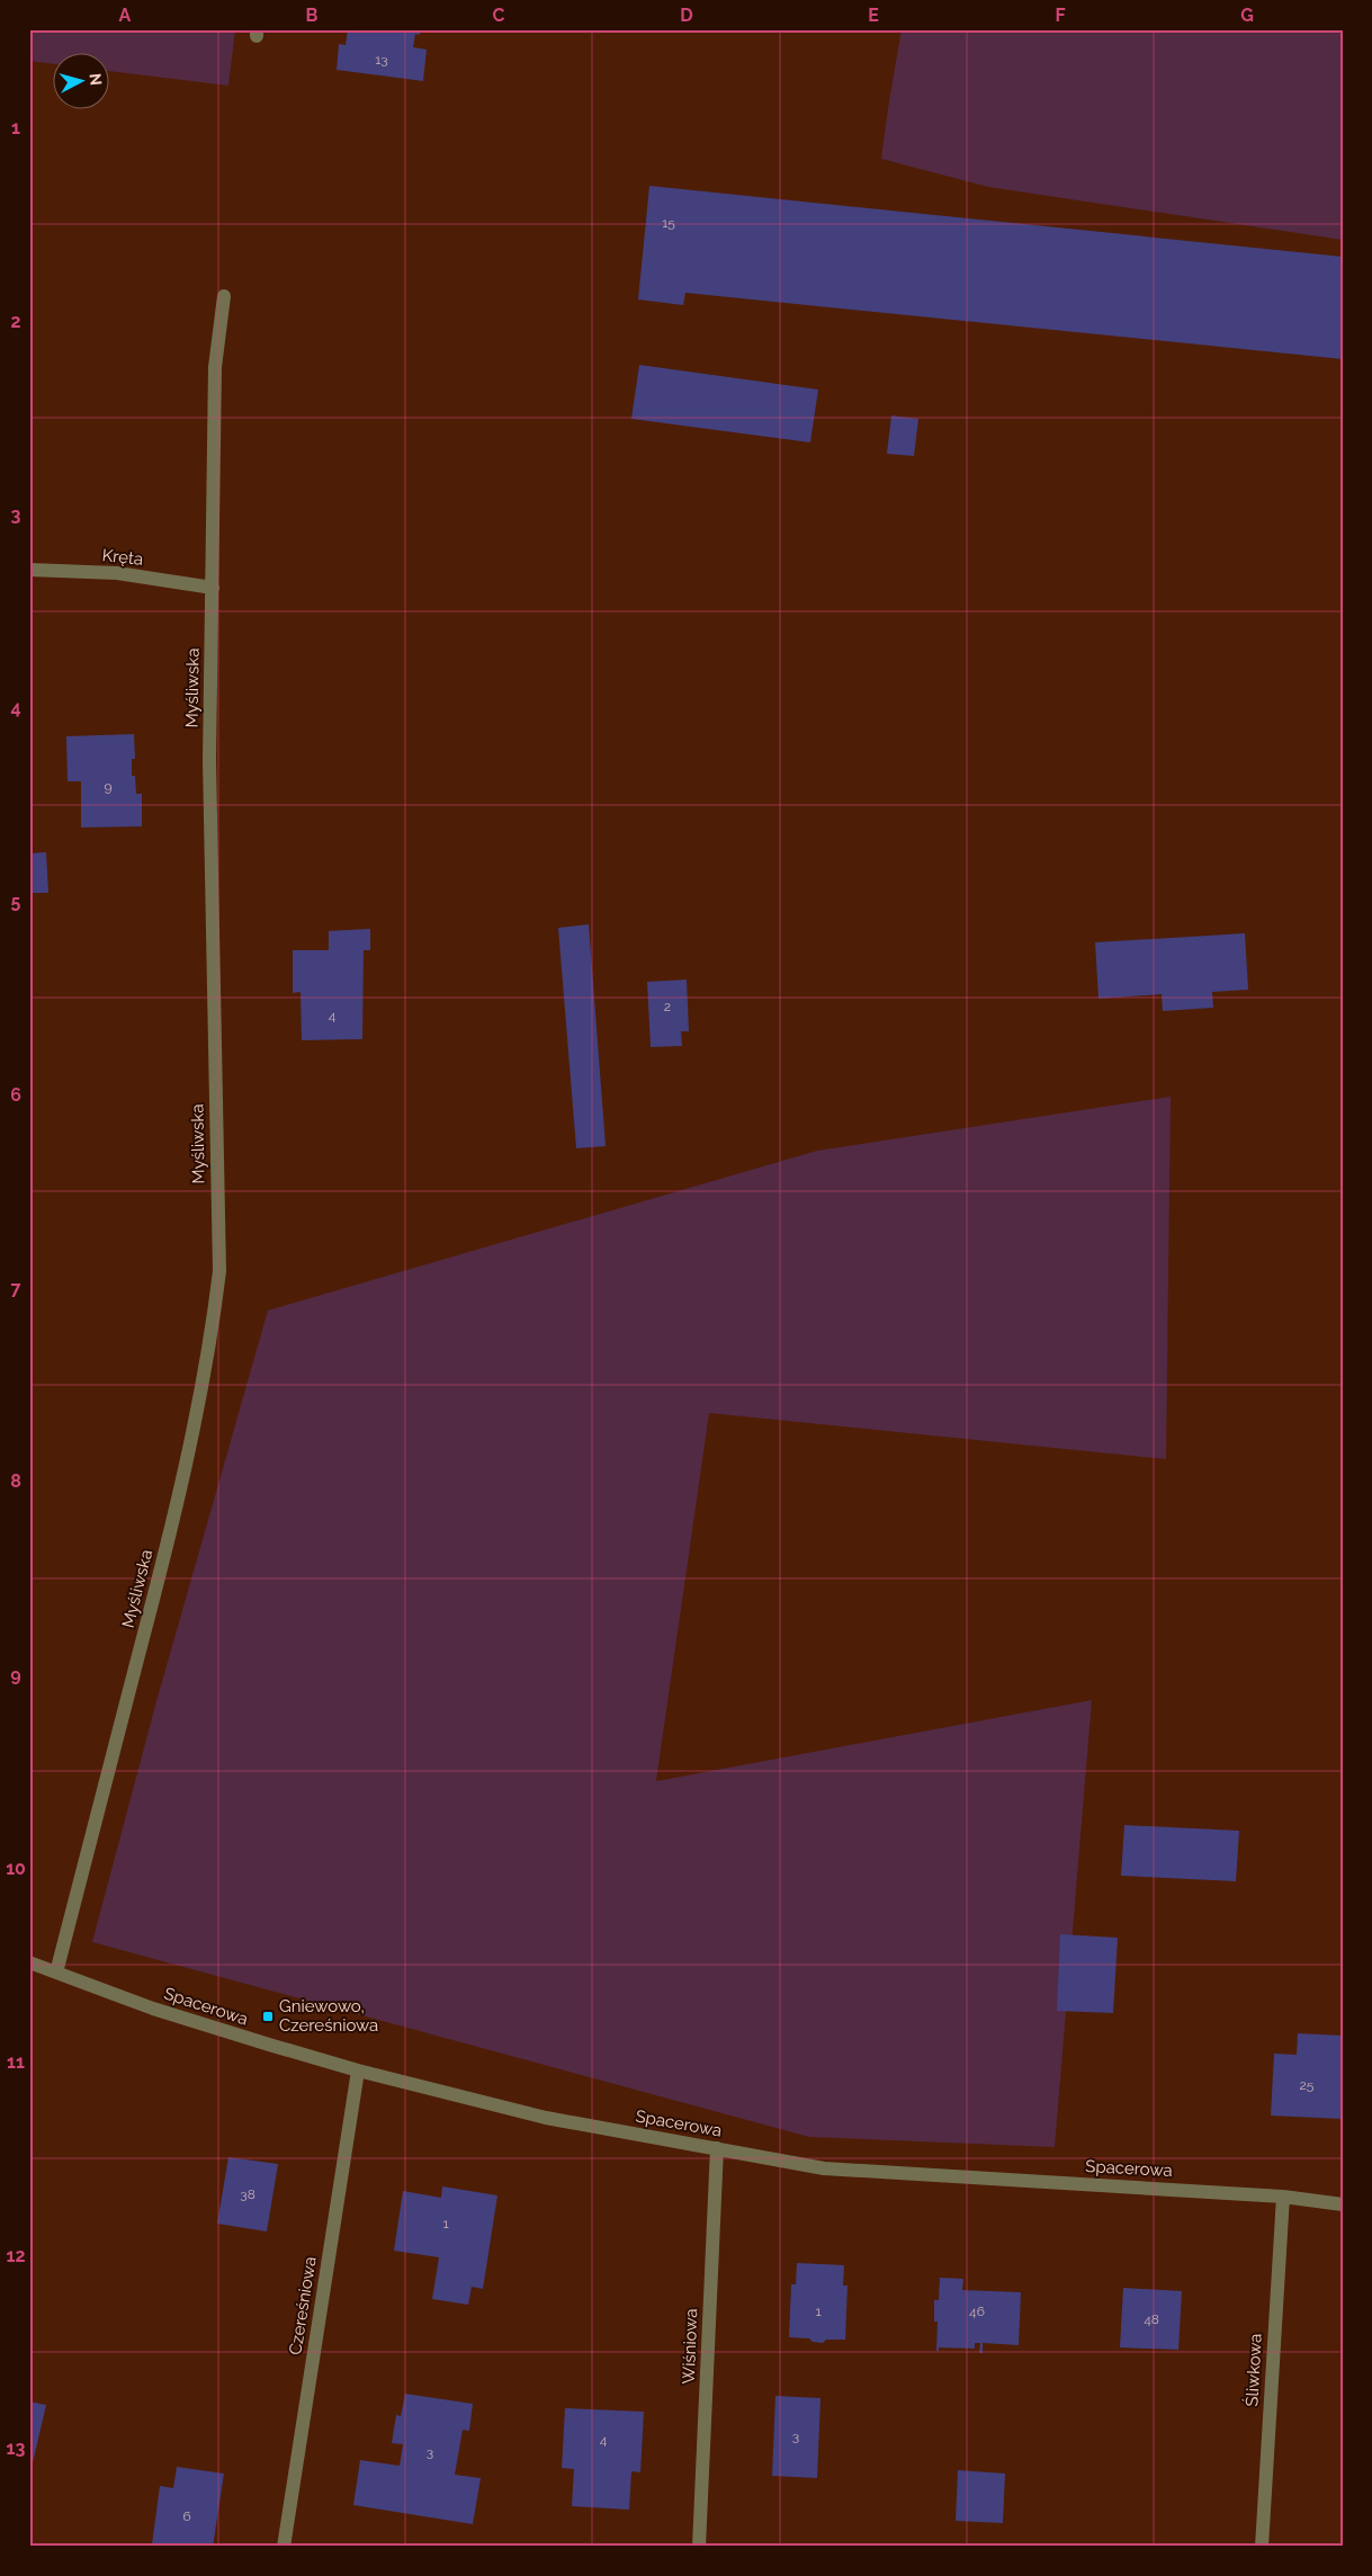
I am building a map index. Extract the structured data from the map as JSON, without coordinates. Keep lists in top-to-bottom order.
{
  "streets": {
    "street": [
      "Kręta",
      "Myśliwska",
      "Spacerowa",
      "Czereśniowa",
      "Wiśniowa",
      "Śliwkowa"
    ]
  },
  "crossings": [
    ["Kręta", "Myśliwska"],
    ["Myśliwska", "Spacerowa"],
    ["Spacerowa", "Czereśniowa"],
    ["Spacerowa", "Wiśniowa"],
    ["Spacerowa", "Śliwkowa"]
  ],
  "places": {
    "transit": ["Gniewowo, Czereśniowa"]
  },
  "house_numbers": [
    "13",
    "15",
    "9",
    "2",
    "4",
    "25",
    "38",
    "1",
    "1",
    "46",
    "48",
    "3",
    "4",
    "3",
    "6"
  ],
  "north": "right",
  "grid": {
    "columns": [
      "A",
      "B",
      "C",
      "D",
      "E",
      "F",
      "G"
    ],
    "rows": [
      "1",
      "2",
      "3",
      "4",
      "5",
      "6",
      "7",
      "8",
      "9",
      "10",
      "11",
      "12",
      "13"
    ]
  }
}
